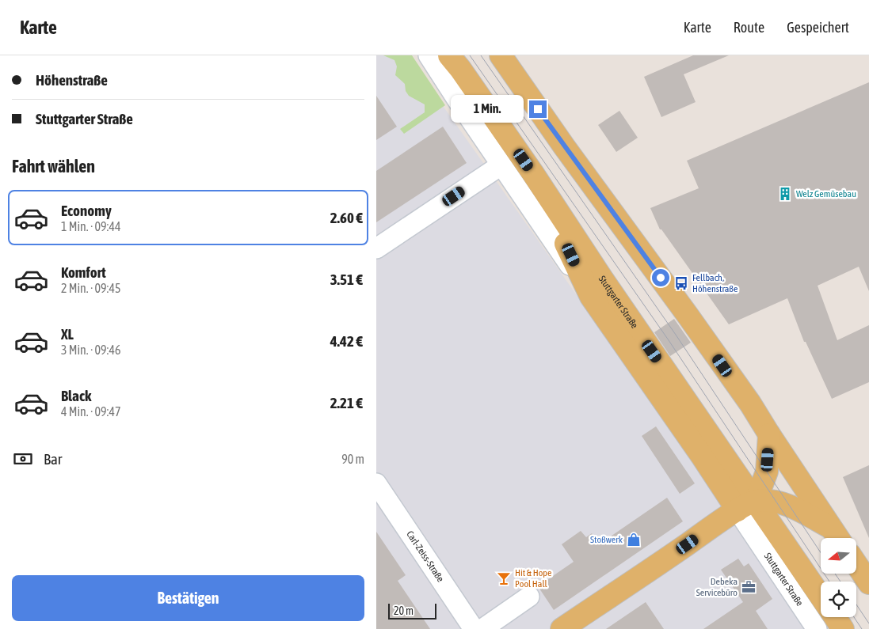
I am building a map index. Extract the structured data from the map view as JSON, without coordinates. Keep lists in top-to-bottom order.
{
  "streets": {
    "main road": ["Stuttgarter Straße"],
    "street": ["Carl-Zeiss-Straße"]
  },
  "places": {
    "building": ["Welz Gemüsebau"],
    "bus stop": ["Fellbach, Höhenstraße"],
    "shop": ["Stoßwerk"],
    "bar": ["Hit & Hope Pool Hall"],
    "office": ["Debeka Servicebüro"]
  },
  "scale_bar": "20 m",
  "north": "left",
  "page": {
    "header": "Karte",
    "nav": ["Karte", "Route", "Gespeichert"],
    "banner": ["Höhenstraße", "Stuttgarter Straße"],
    "bubble": "1 Min.",
    "heading": "Fahrt wählen",
    "list": [
      {
        "name": "Economy",
        "note": "1 Min. · 09:44",
        "value": "2.60 €"
      },
      {
        "name": "Komfort",
        "note": "2 Min. · 09:45",
        "value": "3.51 €"
      },
      {
        "name": "XL",
        "note": "3 Min. · 09:46",
        "value": "4.42 €"
      },
      {
        "name": "Black",
        "note": "4 Min. · 09:47",
        "value": "2.21 €"
      }
    ],
    "pay": ["Bar", "90 m"],
    "buttons": "Bestätigen",
    "scale": "20 m"
  }
}
